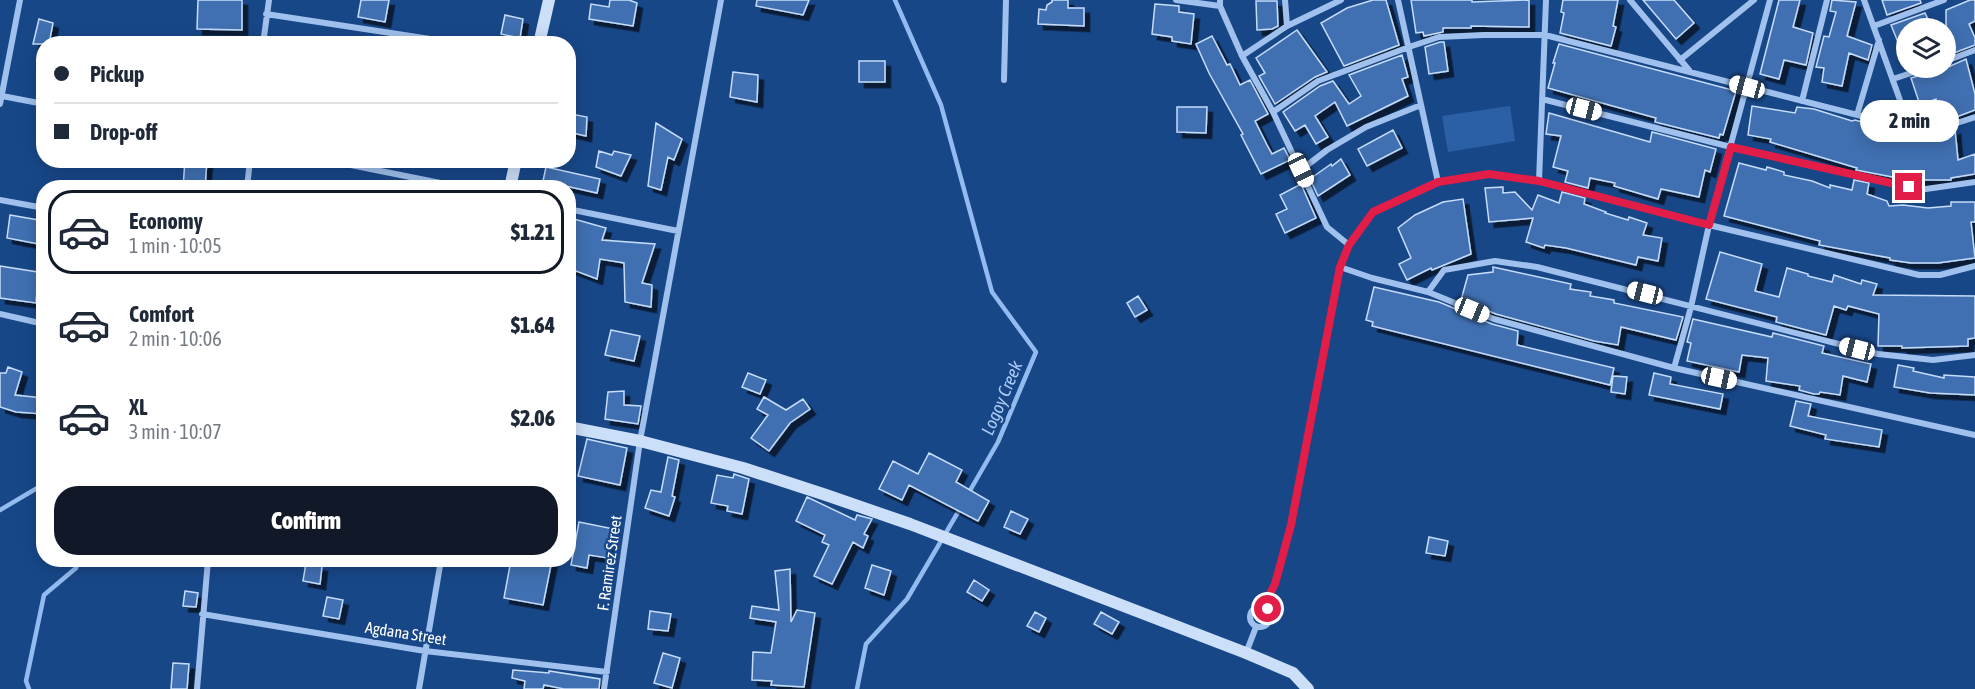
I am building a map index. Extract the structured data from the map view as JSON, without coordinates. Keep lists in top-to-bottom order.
{
  "streets": {
    "street": ["F. Ramirez Street", "Agdana Street"]
  },
  "crossings": [
    ["F. Ramirez Street", "Agdana Street"]
  ],
  "water": ["Logoy Creek"],
  "page": {
    "banner": ["Pickup", "Drop-off"],
    "bubble": "2 min",
    "list": [
      {
        "name": "Economy",
        "note": "1 min · 10:05",
        "value": "$1.21"
      },
      {
        "name": "Comfort",
        "note": "2 min · 10:06",
        "value": "$1.64"
      },
      {
        "name": "XL",
        "note": "3 min · 10:07",
        "value": "$2.06"
      }
    ],
    "buttons": "Confirm"
  }
}
